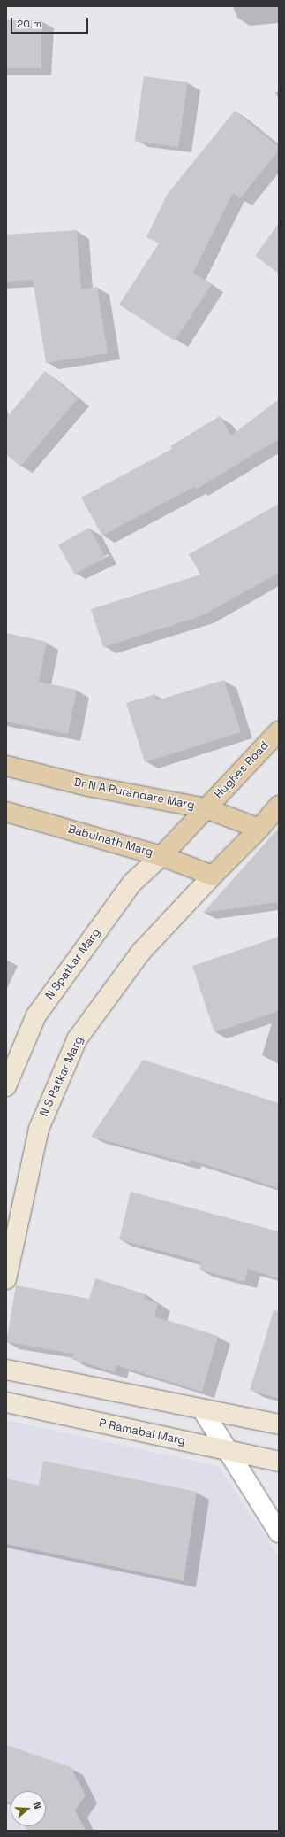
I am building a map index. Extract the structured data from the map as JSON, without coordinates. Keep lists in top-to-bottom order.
{
  "streets": {
    "main road": [
      "Hughes Road",
      "Dr N A Purandare Marg",
      "Babulnath Marg",
      "N Spatkar Marg",
      "N S Patkar Marg",
      "P Ramabai Marg"
    ]
  },
  "crossings": [
    ["Hughes Road", "Dr N A Purandare Marg"],
    ["Hughes Road", "Babulnath Marg"],
    ["Hughes Road", "N Spatkar Marg"],
    ["Babulnath Marg", "N Spatkar Marg"],
    ["Babulnath Marg", "N S Patkar Marg"]
  ],
  "scale_bar": "20 m",
  "north": "right"
}
